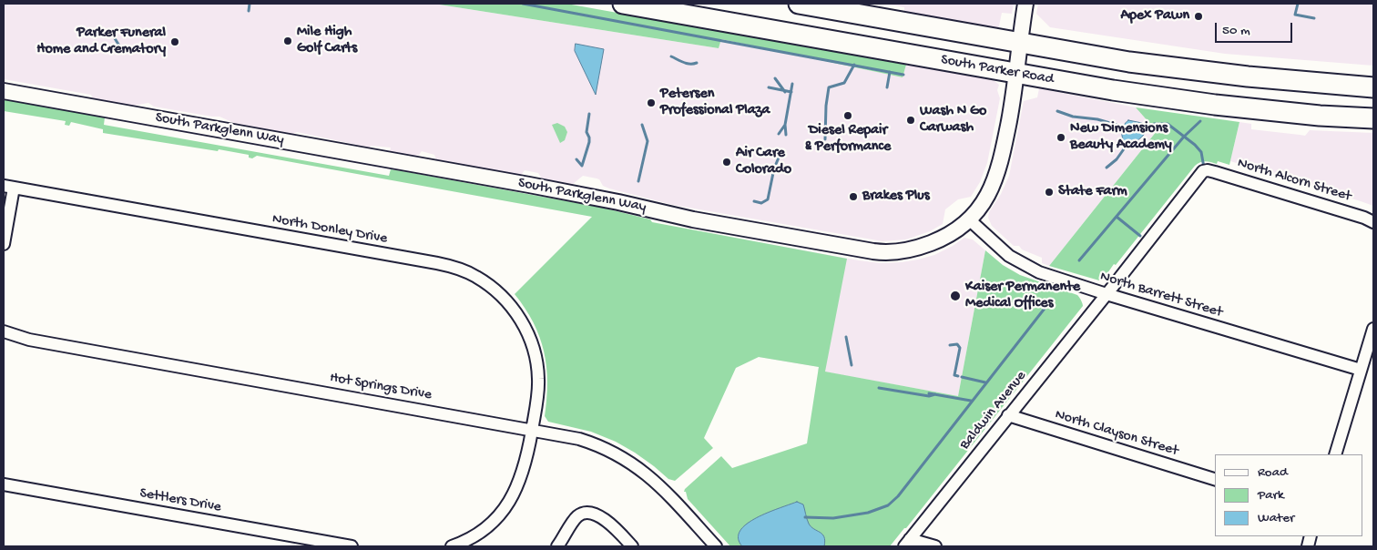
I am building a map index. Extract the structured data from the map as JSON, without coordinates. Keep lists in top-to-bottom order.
{
  "streets": {
    "highway": ["South Parker Road"],
    "street": [
      "South Parkglenn Way",
      "North Alcorn Street",
      "North Donley Drive",
      "North Barrett Street",
      "Hot Springs Drive",
      "Baldwin Avenue",
      "North Clayson Street",
      "Settlers Drive"
    ]
  },
  "crossings": [
    ["South Parker Road", "South Parkglenn Way"],
    ["South Parkglenn Way", "North Barrett Street"],
    ["North Alcorn Street", "Baldwin Avenue"],
    ["North Donley Drive", "Hot Springs Drive"],
    ["North Barrett Street", "Baldwin Avenue"],
    ["Baldwin Avenue", "North Clayson Street"]
  ],
  "places": [
    "Apex Pawn",
    "Mile High Golf Carts",
    "Parker Funeral Home and Crematory",
    "Petersen Professional Plaza",
    "Diesel Repair & Performance",
    "Wash N Go Carwash",
    "New Dimensions Beauty Academy",
    "Air Care Colorado",
    "State Farm",
    "Brakes Plus",
    "Kaiser Permanente Medical Offices"
  ],
  "legend": ["Road", "Park", "Water"],
  "scale_bar": "50 m"
}
